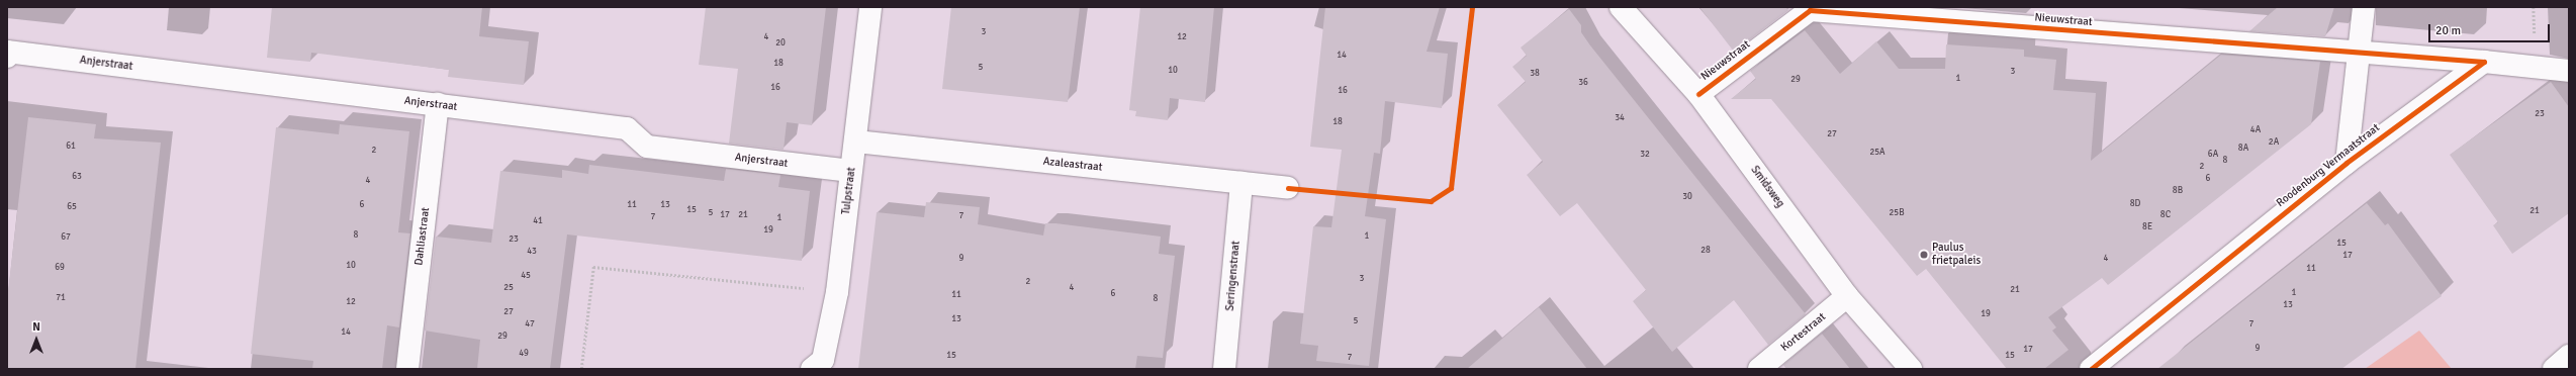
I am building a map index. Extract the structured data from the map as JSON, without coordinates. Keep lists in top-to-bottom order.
{
  "streets": {
    "street": [
      "Nieuwstraat",
      "Anjerstraat",
      "Azaleastraat",
      "Roodenburg Vermaatstraat",
      "Smidsweg",
      "Tulpstraat",
      "Dahliastraat",
      "Seringenstraat",
      "Kortestraat"
    ]
  },
  "crossings": [
    ["Nieuwstraat", "Roodenburg Vermaatstraat"],
    ["Nieuwstraat", "Smidsweg"],
    ["Anjerstraat", "Tulpstraat"],
    ["Anjerstraat", "Dahliastraat"],
    ["Azaleastraat", "Tulpstraat"],
    ["Azaleastraat", "Seringenstraat"],
    ["Smidsweg", "Kortestraat"]
  ],
  "places": ["Paulus frietpaleis"],
  "house_numbers": [
    "3",
    "4",
    "12",
    "20",
    "14",
    "18",
    "5",
    "10",
    "3",
    "38",
    "1",
    "29",
    "36",
    "16",
    "16",
    "23",
    "34",
    "18",
    "4A",
    "27",
    "2A",
    "61",
    "8A",
    "2",
    "25A",
    "32",
    "6A",
    "8",
    "2",
    "63",
    "6",
    "4",
    "8B",
    "30",
    "8D",
    "6",
    "11",
    "13",
    "65",
    "15",
    "21",
    "5",
    "25B",
    "17",
    "21",
    "8C",
    "7",
    "7",
    "1",
    "41",
    "8E",
    "19",
    "8",
    "1",
    "67",
    "23",
    "15",
    "28",
    "43",
    "17",
    "9",
    "4",
    "10",
    "69",
    "11",
    "45",
    "3",
    "2",
    "25",
    "4",
    "21",
    "1",
    "6",
    "11",
    "71",
    "8",
    "12",
    "13",
    "27",
    "19",
    "13",
    "5",
    "47",
    "7",
    "14",
    "29",
    "9",
    "17",
    "49",
    "15",
    "15",
    "7"
  ],
  "scale_bar": "20 m",
  "north": "top"
}
